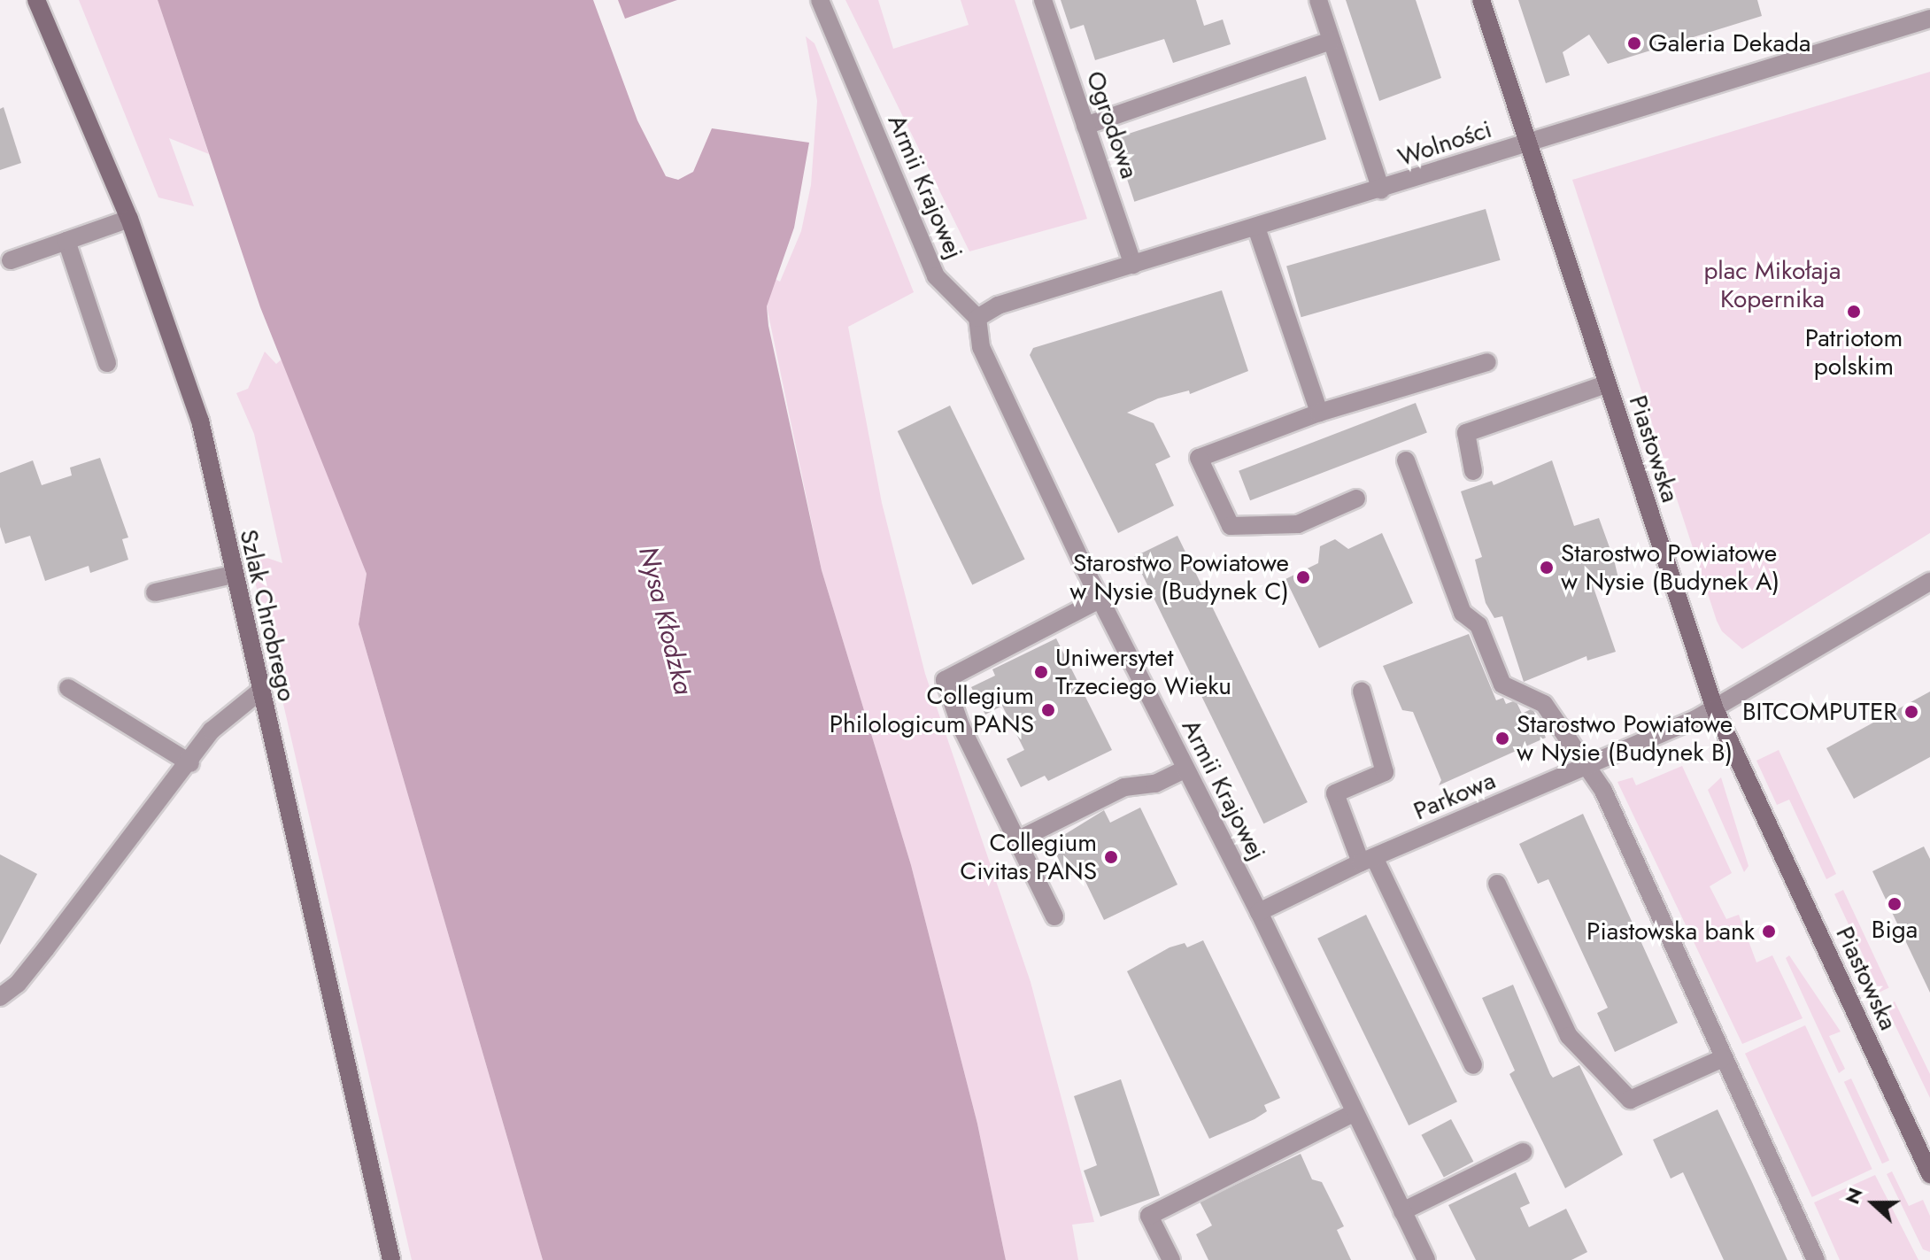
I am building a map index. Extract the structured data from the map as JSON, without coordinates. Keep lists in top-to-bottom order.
{
  "streets": {
    "main road": ["Piastowska", "Szlak Chrobrego"],
    "street": [
      "Ogrodowa",
      "Wolności",
      "Armii Krajowej",
      "Parkowa"
    ]
  },
  "crossings": [
    ["Ogrodowa", "Wolności"],
    ["Wolności", "Armii Krajowej"],
    ["Wolności", "Piastowska"],
    ["Armii Krajowej", "Parkowa"],
    ["Piastowska", "Parkowa"]
  ],
  "water": ["Nysa Kłodzka"],
  "parks": ["plac Mikołaja Kopernika"],
  "places": [
    "Galeria Dekada",
    "Patriotom polskim",
    "Starostwo Powiatowe w Nysie (Budynek A)",
    "Starostwo Powiatowe w Nysie (Budynek C)",
    "Uniwersytet Trzeciego Wieku",
    "Collegium Philologicum PANS",
    "BITCOMPUTER",
    "Starostwo Powiatowe w Nysie (Budynek B)",
    "Collegium Civitas PANS",
    "Biga",
    "Piastowska bank"
  ],
  "north": "left"
}
